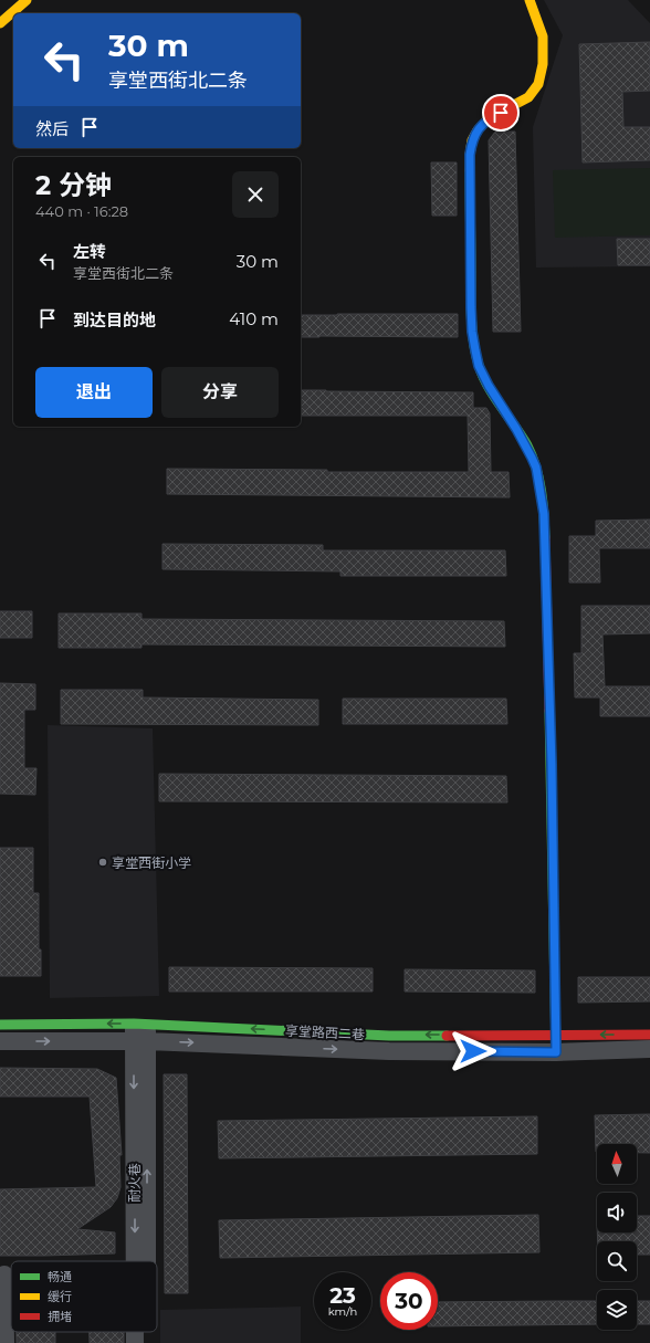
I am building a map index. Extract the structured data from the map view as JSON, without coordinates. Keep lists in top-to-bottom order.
{
  "streets": {
    "street": ["享堂路西二巷", "耐火巷"]
  },
  "crossings": [
    ["享堂路西二巷", "耐火巷"]
  ],
  "places": ["享堂西街小学"],
  "legend": ["畅通", "缓行", "拥堵"],
  "north": "top",
  "page": {
    "turn": ["30 m", "享堂西街北二条"],
    "then": "然后",
    "heading": ["2 分钟", "440 m · 16:28"],
    "list": [
      {
        "name": "左转",
        "note": "享堂西街北二条",
        "value": "30 m"
      },
      {
        "name": "到达目的地",
        "value": "410 m"
      }
    ],
    "buttons": ["退出", "分享"],
    "speed": "23 km/h",
    "limit": "30"
  }
}
